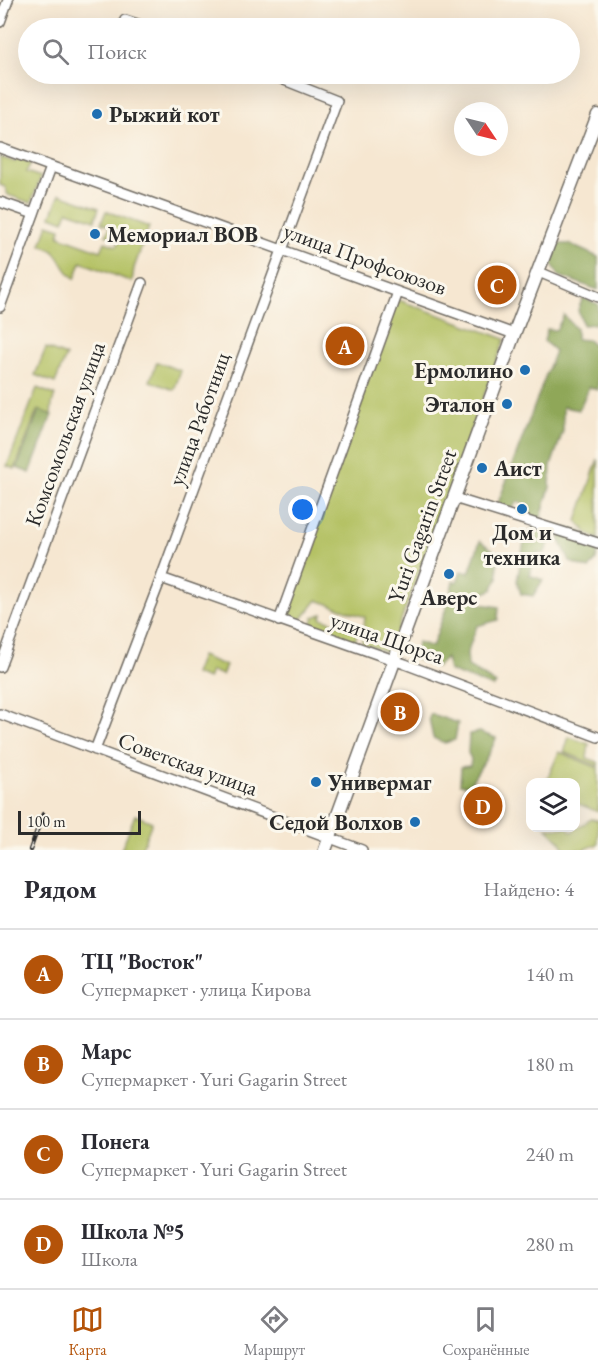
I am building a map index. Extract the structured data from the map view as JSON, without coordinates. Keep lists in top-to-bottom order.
{
  "streets": {
    "main road": ["Yuri Gagarin Street"],
    "street": [
      "улица Профсоюзов",
      "улица Работниц",
      "Комсомольская улица",
      "улица Щорса",
      "Советская улица"
    ]
  },
  "crossings": [
    ["улица Профсоюзов", "улица Работниц"],
    ["улица Профсоюзов", "Yuri Gagarin Street"],
    ["улица Работниц", "улица Щорса"],
    ["улица Работниц", "Советская улица"],
    ["Yuri Gagarin Street", "улица Щорса"],
    ["Yuri Gagarin Street", "Советская улица"]
  ],
  "places": [
    "Рыжий кот",
    "Мемориал ВОВ",
    "Ермолино",
    "Эталон",
    "Аист",
    "Дом и техника",
    "Аверс",
    "Универмаг",
    "Седой Волхов"
  ],
  "scale_bar": "100 m",
  "north": "bottom right",
  "page": {
    "search": "Поиск",
    "pins": [
      "C",
      "A",
      "B",
      "D"
    ],
    "scale": "100 m",
    "heading": ["Рядом", "Найдено: 4"],
    "list": [
      {
        "mark": "A",
        "name": "ТЦ \"Восток\"",
        "note": "Супермаркет · улица Кирова",
        "value": "140 m"
      },
      {
        "mark": "B",
        "name": "Марс",
        "note": "Супермаркет · Yuri Gagarin Street",
        "value": "180 m"
      },
      {
        "mark": "C",
        "name": "Понега",
        "note": "Супермаркет · Yuri Gagarin Street",
        "value": "240 m"
      },
      {
        "mark": "D",
        "name": "Школа №5",
        "note": "Школа",
        "value": "280 m"
      }
    ],
    "nav": ["Карта", "Маршрут", "Сохранённые"]
  }
}
